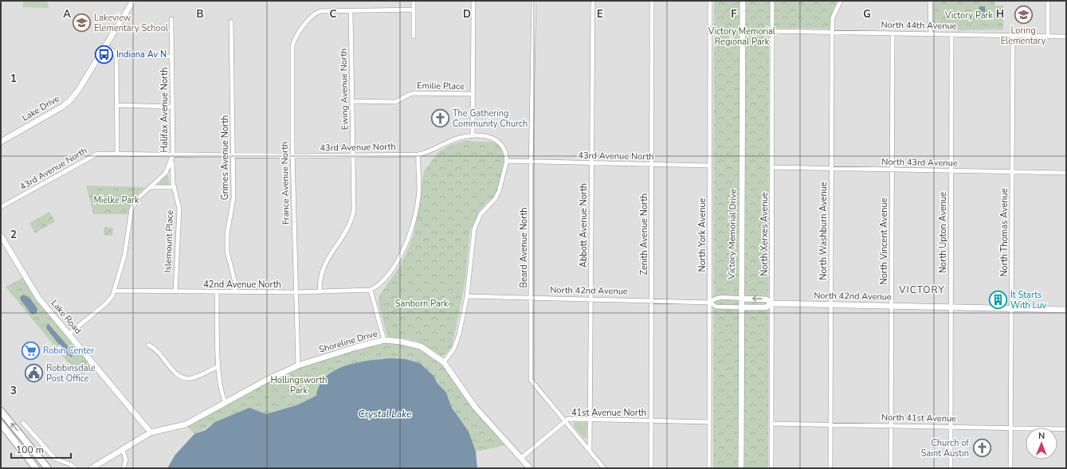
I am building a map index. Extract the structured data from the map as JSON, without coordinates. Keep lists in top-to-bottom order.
{
  "streets": {
    "street": [
      "North 44th Avenue",
      "Emilie Place",
      "Ewing Avenue North",
      "Lake Drive",
      "Halifax Avenue North",
      "43rd Avenue North",
      "Grimes Avenue North",
      "North 43rd Avenue",
      "France Avenue North",
      "Abbott Avenue North",
      "North Washburn Avenue",
      "North Upton Avenue",
      "North Thomas Avenue",
      "Zenith Avenue North",
      "Victory Memorial Drive",
      "North Xerxes Avenue",
      "North York Avenue",
      "Islemount Place",
      "North Vincent Avenue",
      "Beard Avenue North",
      "42nd Avenue North",
      "North 42nd Avenue",
      "Lake Road",
      "Shoreline Drive",
      "41st Avenue North",
      "North 41st Avenue"
    ]
  },
  "crossings": [
    ["North 44th Avenue", "North Washburn Avenue"],
    ["North 44th Avenue", "North Upton Avenue"],
    ["North 44th Avenue", "North Thomas Avenue"],
    ["North 44th Avenue", "North Xerxes Avenue"],
    ["North 44th Avenue", "North Vincent Avenue"],
    ["Emilie Place", "Ewing Avenue North"],
    ["Ewing Avenue North", "43rd Avenue North"],
    ["Ewing Avenue North", "France Avenue North"],
    ["Ewing Avenue North", "42nd Avenue North"],
    ["Halifax Avenue North", "43rd Avenue North"],
    ["Halifax Avenue North", "Islemount Place"],
    ["Halifax Avenue North", "42nd Avenue North"],
    ["Halifax Avenue North", "Lake Road"],
    ["43rd Avenue North", "Grimes Avenue North"],
    ["43rd Avenue North", "France Avenue North"],
    ["43rd Avenue North", "Abbott Avenue North"],
    ["43rd Avenue North", "Zenith Avenue North"],
    ["43rd Avenue North", "North York Avenue"],
    ["43rd Avenue North", "Islemount Place"],
    ["43rd Avenue North", "Beard Avenue North"],
    ["Grimes Avenue North", "42nd Avenue North"],
    ["North 43rd Avenue", "North Washburn Avenue"],
    ["North 43rd Avenue", "North Upton Avenue"],
    ["North 43rd Avenue", "North Thomas Avenue"],
    ["North 43rd Avenue", "North Xerxes Avenue"],
    ["North 43rd Avenue", "North Vincent Avenue"],
    ["France Avenue North", "42nd Avenue North"],
    ["France Avenue North", "Shoreline Drive"],
    ["Abbott Avenue North", "Beard Avenue North"],
    ["Abbott Avenue North", "North 42nd Avenue"],
    ["Abbott Avenue North", "41st Avenue North"],
    ["North Washburn Avenue", "North 42nd Avenue"],
    ["North Washburn Avenue", "North 41st Avenue"],
    ["North Upton Avenue", "North 42nd Avenue"],
    ["North Upton Avenue", "North 41st Avenue"],
    ["North Thomas Avenue", "North 42nd Avenue"],
    ["North Thomas Avenue", "North 41st Avenue"],
    ["Zenith Avenue North", "North 42nd Avenue"],
    ["Zenith Avenue North", "41st Avenue North"],
    ["Victory Memorial Drive", "North 42nd Avenue"],
    ["North Xerxes Avenue", "North 42nd Avenue"],
    ["North Xerxes Avenue", "North 41st Avenue"],
    ["North York Avenue", "North 42nd Avenue"],
    ["North York Avenue", "41st Avenue North"],
    ["Islemount Place", "42nd Avenue North"],
    ["North Vincent Avenue", "North 42nd Avenue"],
    ["North Vincent Avenue", "North 41st Avenue"],
    ["Beard Avenue North", "North 42nd Avenue"],
    ["Beard Avenue North", "41st Avenue North"],
    ["Lake Road", "Shoreline Drive"],
    ["Shoreline Drive", "41st Avenue North"]
  ],
  "districts": ["VICTORY"],
  "water": ["Crystal Lake"],
  "parks": [
    "Victory Park",
    "Victory Memorial Regional Park",
    "Mielke Park",
    "Sanborn Park",
    "Hollingsworth Park"
  ],
  "places": {
    "school or university": ["Loring Elementary", "Lakeview Elementary School"],
    "bus stop": ["Indiana Av N"],
    "church": ["The Gathering Community Church", "Church of Saint Austin"],
    "building": ["It Starts With Luv"],
    "supermarket": ["Robin Center"],
    "public building": ["Robbinsdale Post Office"]
  },
  "scale_bar": "100 m",
  "north": "top",
  "grid": {
    "columns": [
      "A",
      "B",
      "C",
      "D",
      "E",
      "F",
      "G",
      "H"
    ],
    "rows": ["1", "2", "3"]
  }
}
